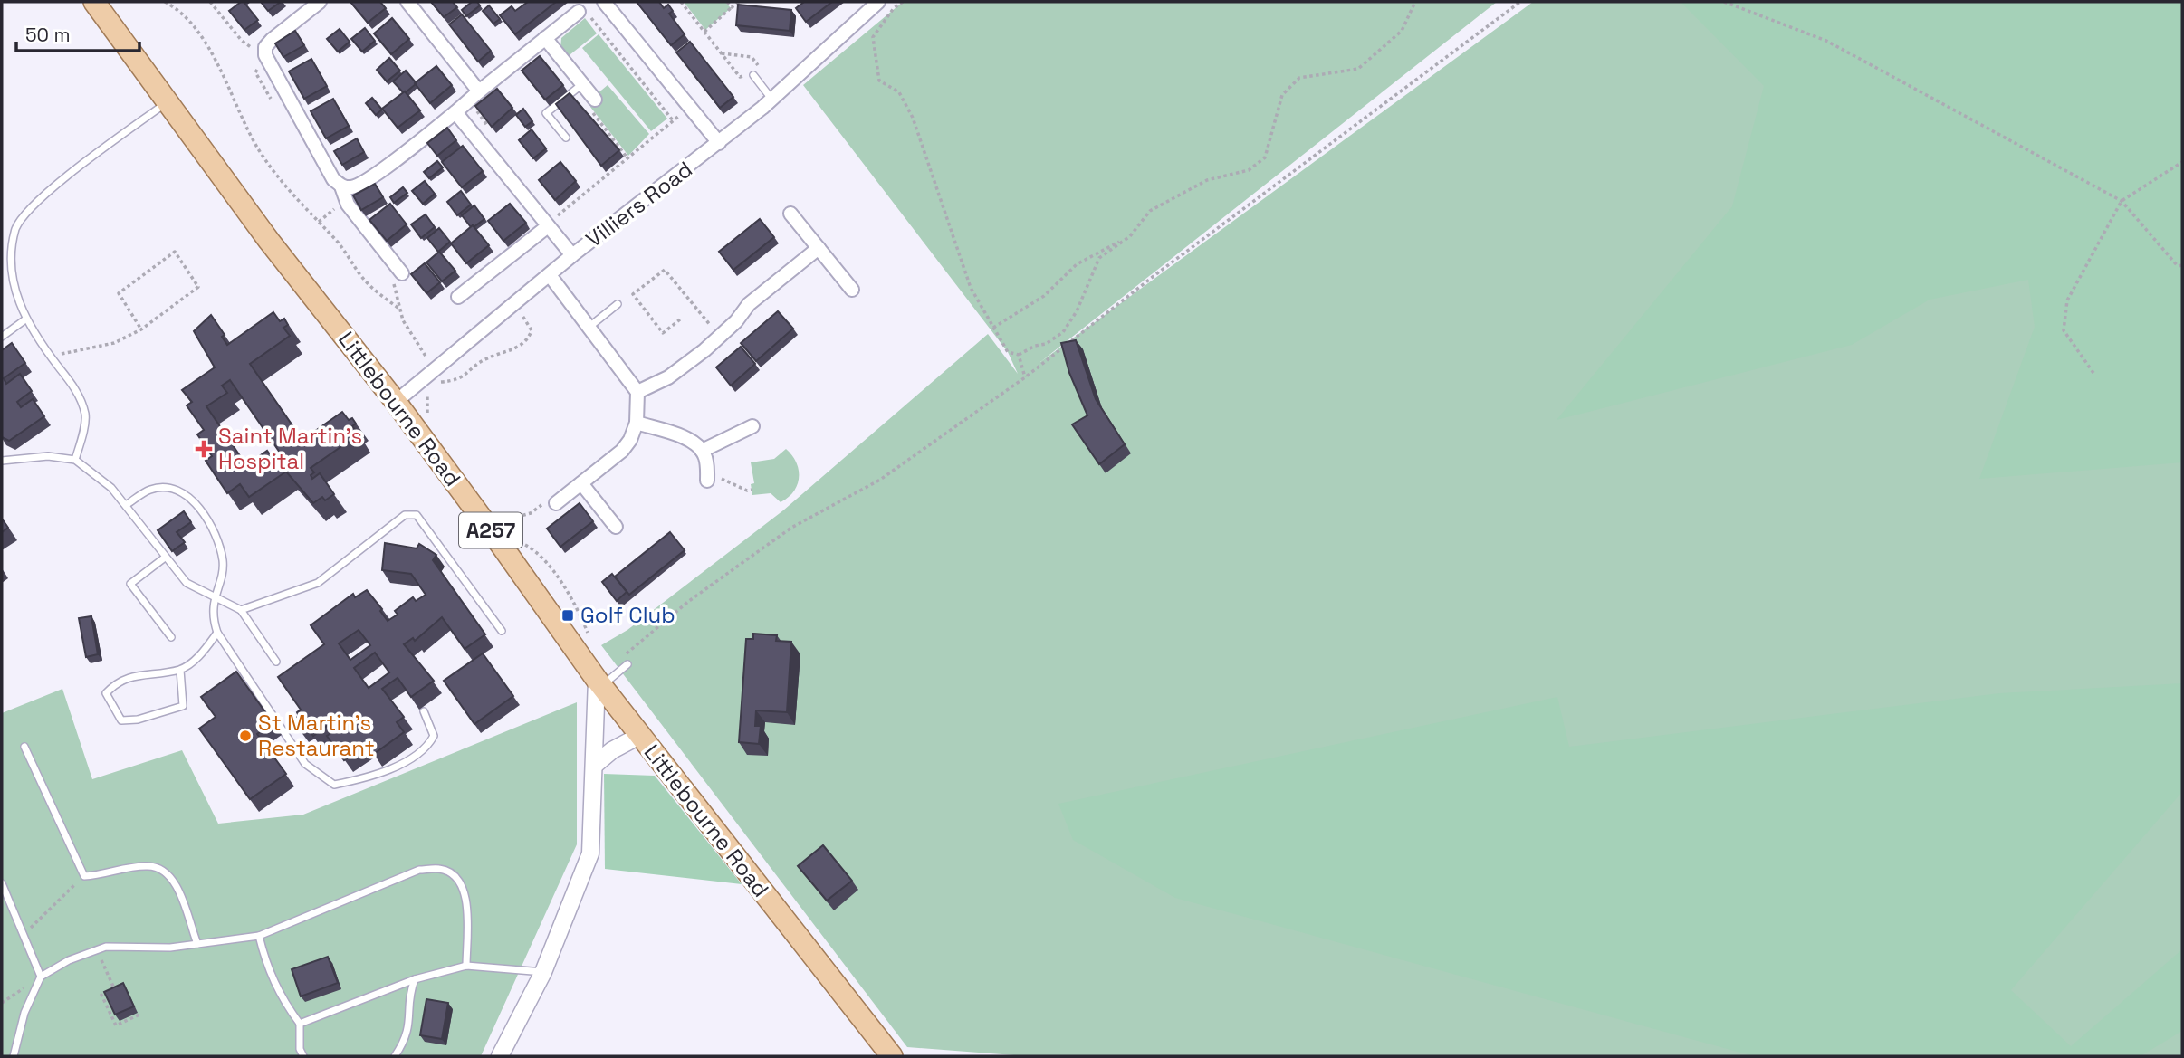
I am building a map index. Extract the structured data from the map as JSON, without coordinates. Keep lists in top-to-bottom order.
{
  "streets": {
    "main road": ["Littlebourne Road", "A257"],
    "street": ["Villiers Road"]
  },
  "crossings": [
    ["Villiers Road", "Littlebourne Road"]
  ],
  "places": {
    "health": ["Saint Martin's Hospital"],
    "transit": ["Golf Club"],
    "other": ["St Martin's Restaurant"]
  },
  "scale_bar": "50 m"
}
